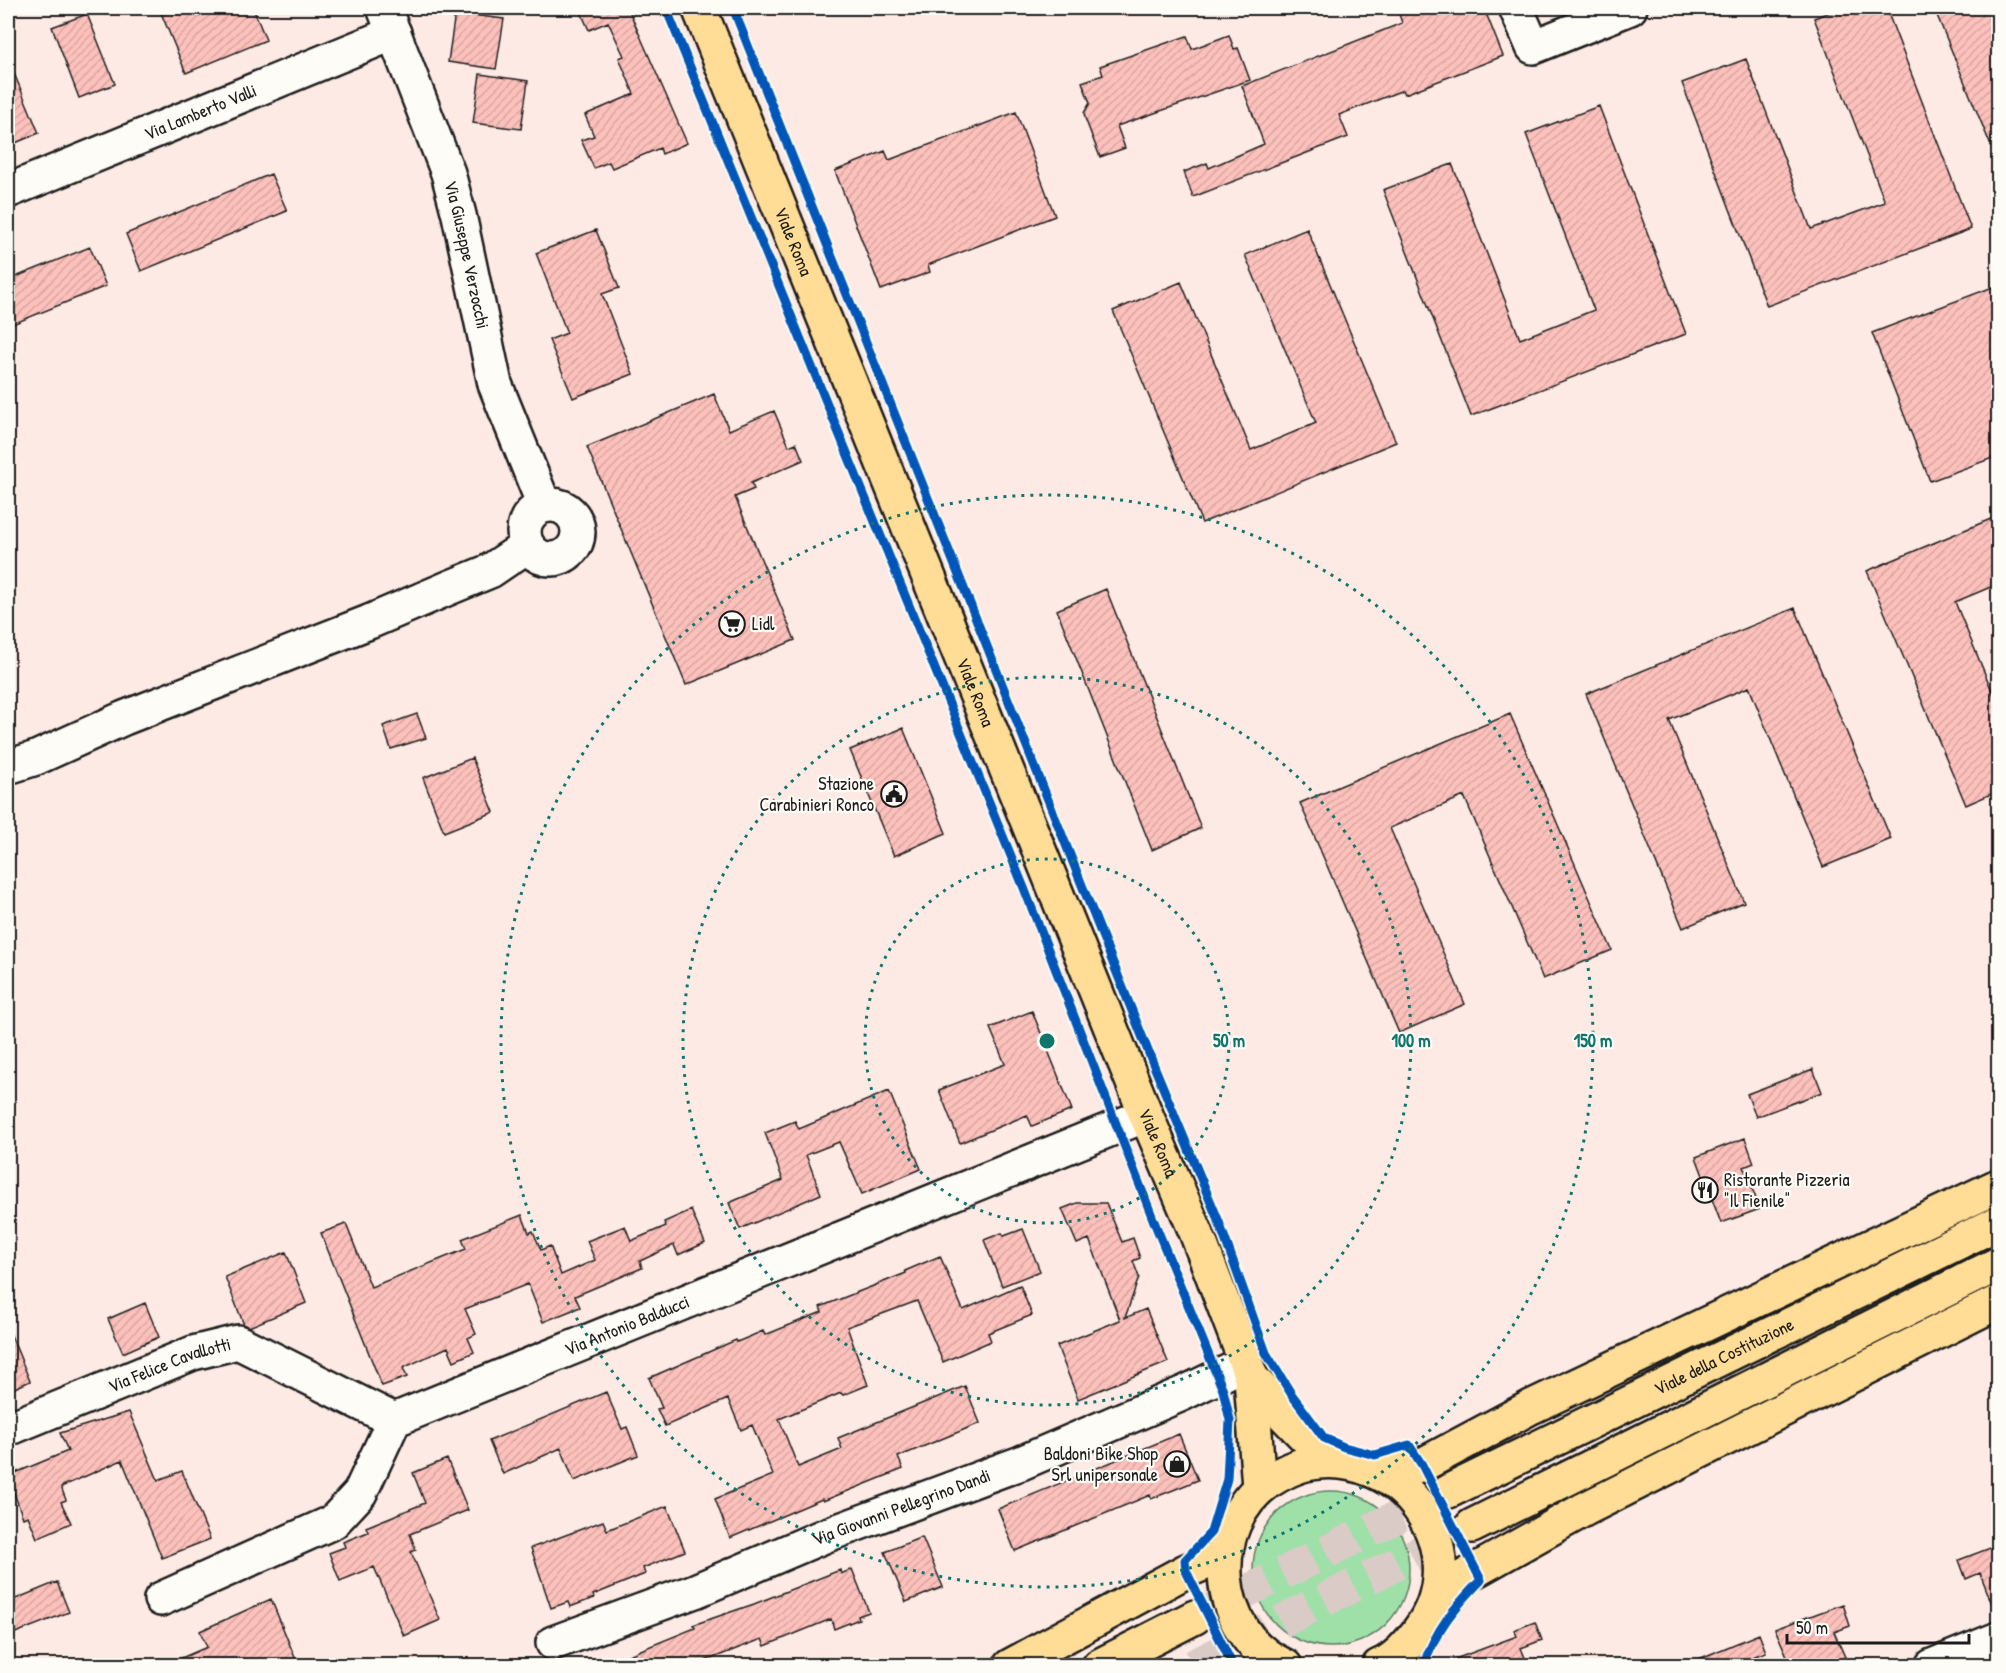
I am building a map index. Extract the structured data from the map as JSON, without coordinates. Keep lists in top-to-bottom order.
{
  "streets": {
    "main road": ["Viale Roma", "Viale della Costituzione"],
    "street": [
      "Via Lamberto Valli",
      "Via Giuseppe Verzocchi",
      "Via Antonio Balducci",
      "Via Felice Cavallotti",
      "Via Giovanni Pellegrino Dandi"
    ]
  },
  "crossings": [
    ["Via Lamberto Valli", "Via Giuseppe Verzocchi"],
    ["Viale Roma", "Via Antonio Balducci"],
    ["Viale Roma", "Via Giovanni Pellegrino Dandi"],
    ["Via Antonio Balducci", "Via Felice Cavallotti"]
  ],
  "places": {
    "supermarket": ["Lidl"],
    "public building": ["Stazione Carabinieri Ronco"],
    "restaurant": ["Ristorante Pizzeria \"Il Fienile\""],
    "shop": ["Baldoni Bike Shop Srl unipersonale"]
  },
  "scale_bar": "50 m",
  "rings": ["50 m", "100 m", "150 m"]
}
